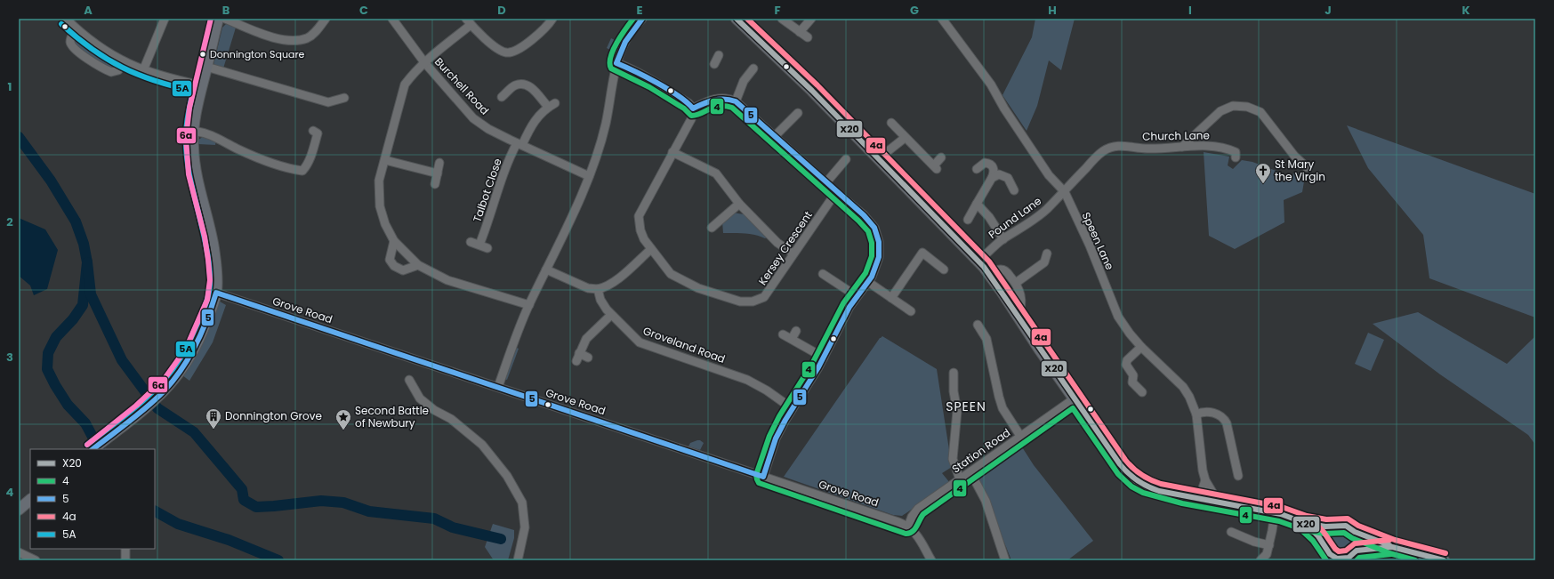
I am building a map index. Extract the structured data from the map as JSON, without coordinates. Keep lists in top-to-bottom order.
{
  "streets": {
    "street": [
      "Burchell Road",
      "Church Lane",
      "Talbot Close",
      "Pound Lane",
      "Speen Lane",
      "Kersey Crescent",
      "Grove Road",
      "Groveland Road",
      "Station Road"
    ]
  },
  "crossings": [
    ["Burchell Road", "Talbot Close"],
    ["Church Lane", "Pound Lane"],
    ["Church Lane", "Speen Lane"],
    ["Pound Lane", "Speen Lane"],
    ["Grove Road", "Station Road"]
  ],
  "districts": ["SPEEN"],
  "places": {
    "other": ["Donnington Square"],
    "church": ["St Mary the Virgin"],
    "building": ["Donnington Grove"],
    "place": ["Second Battle of Newbury"]
  },
  "lines": [
    "transit line X20",
    "transit line 4",
    "transit line 5",
    "transit line 4a",
    "transit line 6a",
    "transit line 5A"
  ],
  "legend": [
    "X20",
    "4",
    "5",
    "4a",
    "5A"
  ],
  "grid": {
    "columns": [
      "A",
      "B",
      "C",
      "D",
      "E",
      "F",
      "G",
      "H",
      "I",
      "J",
      "K"
    ],
    "rows": [
      "1",
      "2",
      "3",
      "4"
    ]
  }
}
